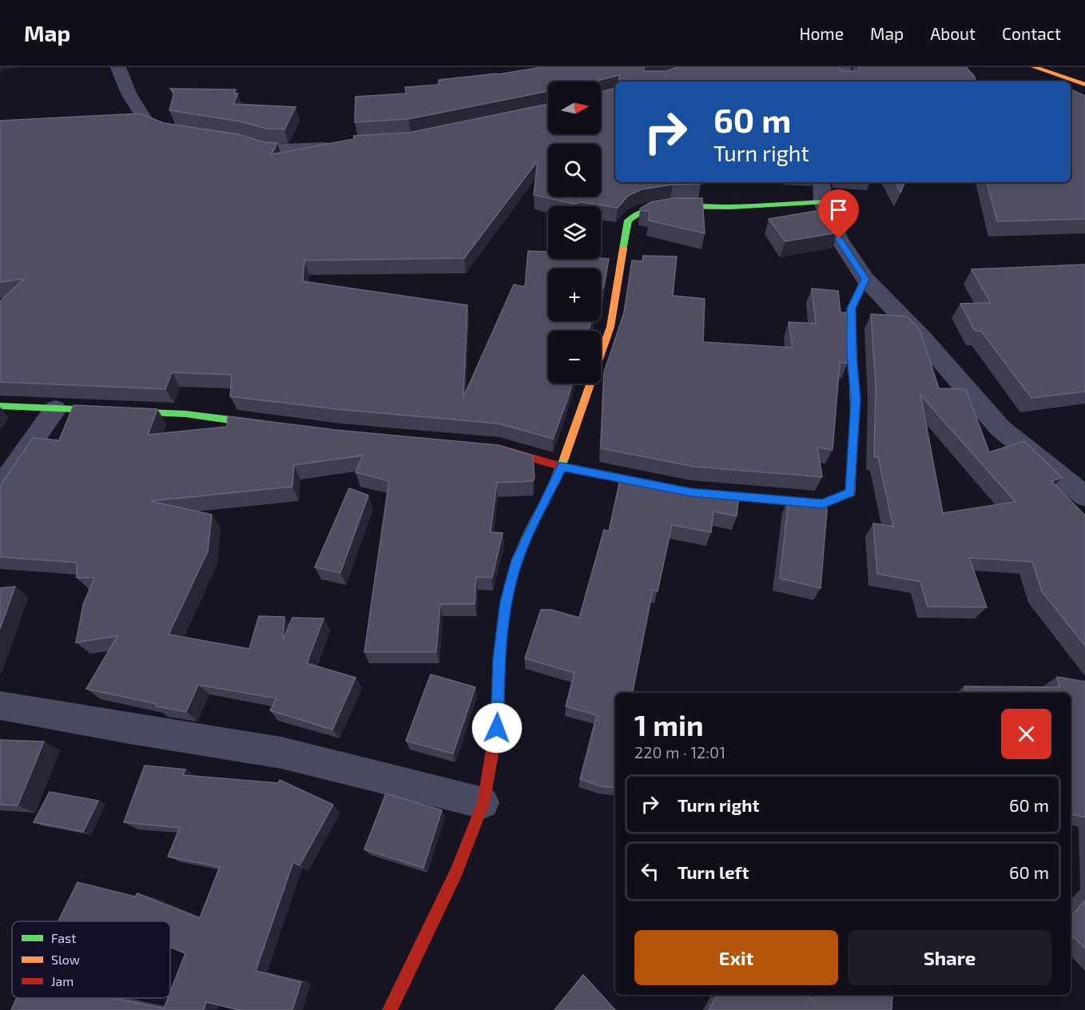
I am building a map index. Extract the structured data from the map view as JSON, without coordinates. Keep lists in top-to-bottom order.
{
  "legend": ["Fast", "Slow", "Jam"],
  "north": "right",
  "page": {
    "header": "Map",
    "nav": [
      "Home",
      "Map",
      "About",
      "Contact"
    ],
    "map_buttons": ["+", "−"],
    "turn": ["60 m", "Turn right"],
    "heading": ["1 min", "220 m · 12:01"],
    "list": [
      {
        "name": "Turn right",
        "value": "60 m"
      },
      {
        "name": "Turn left",
        "value": "60 m"
      }
    ],
    "buttons": ["Exit", "Share"]
  }
}
